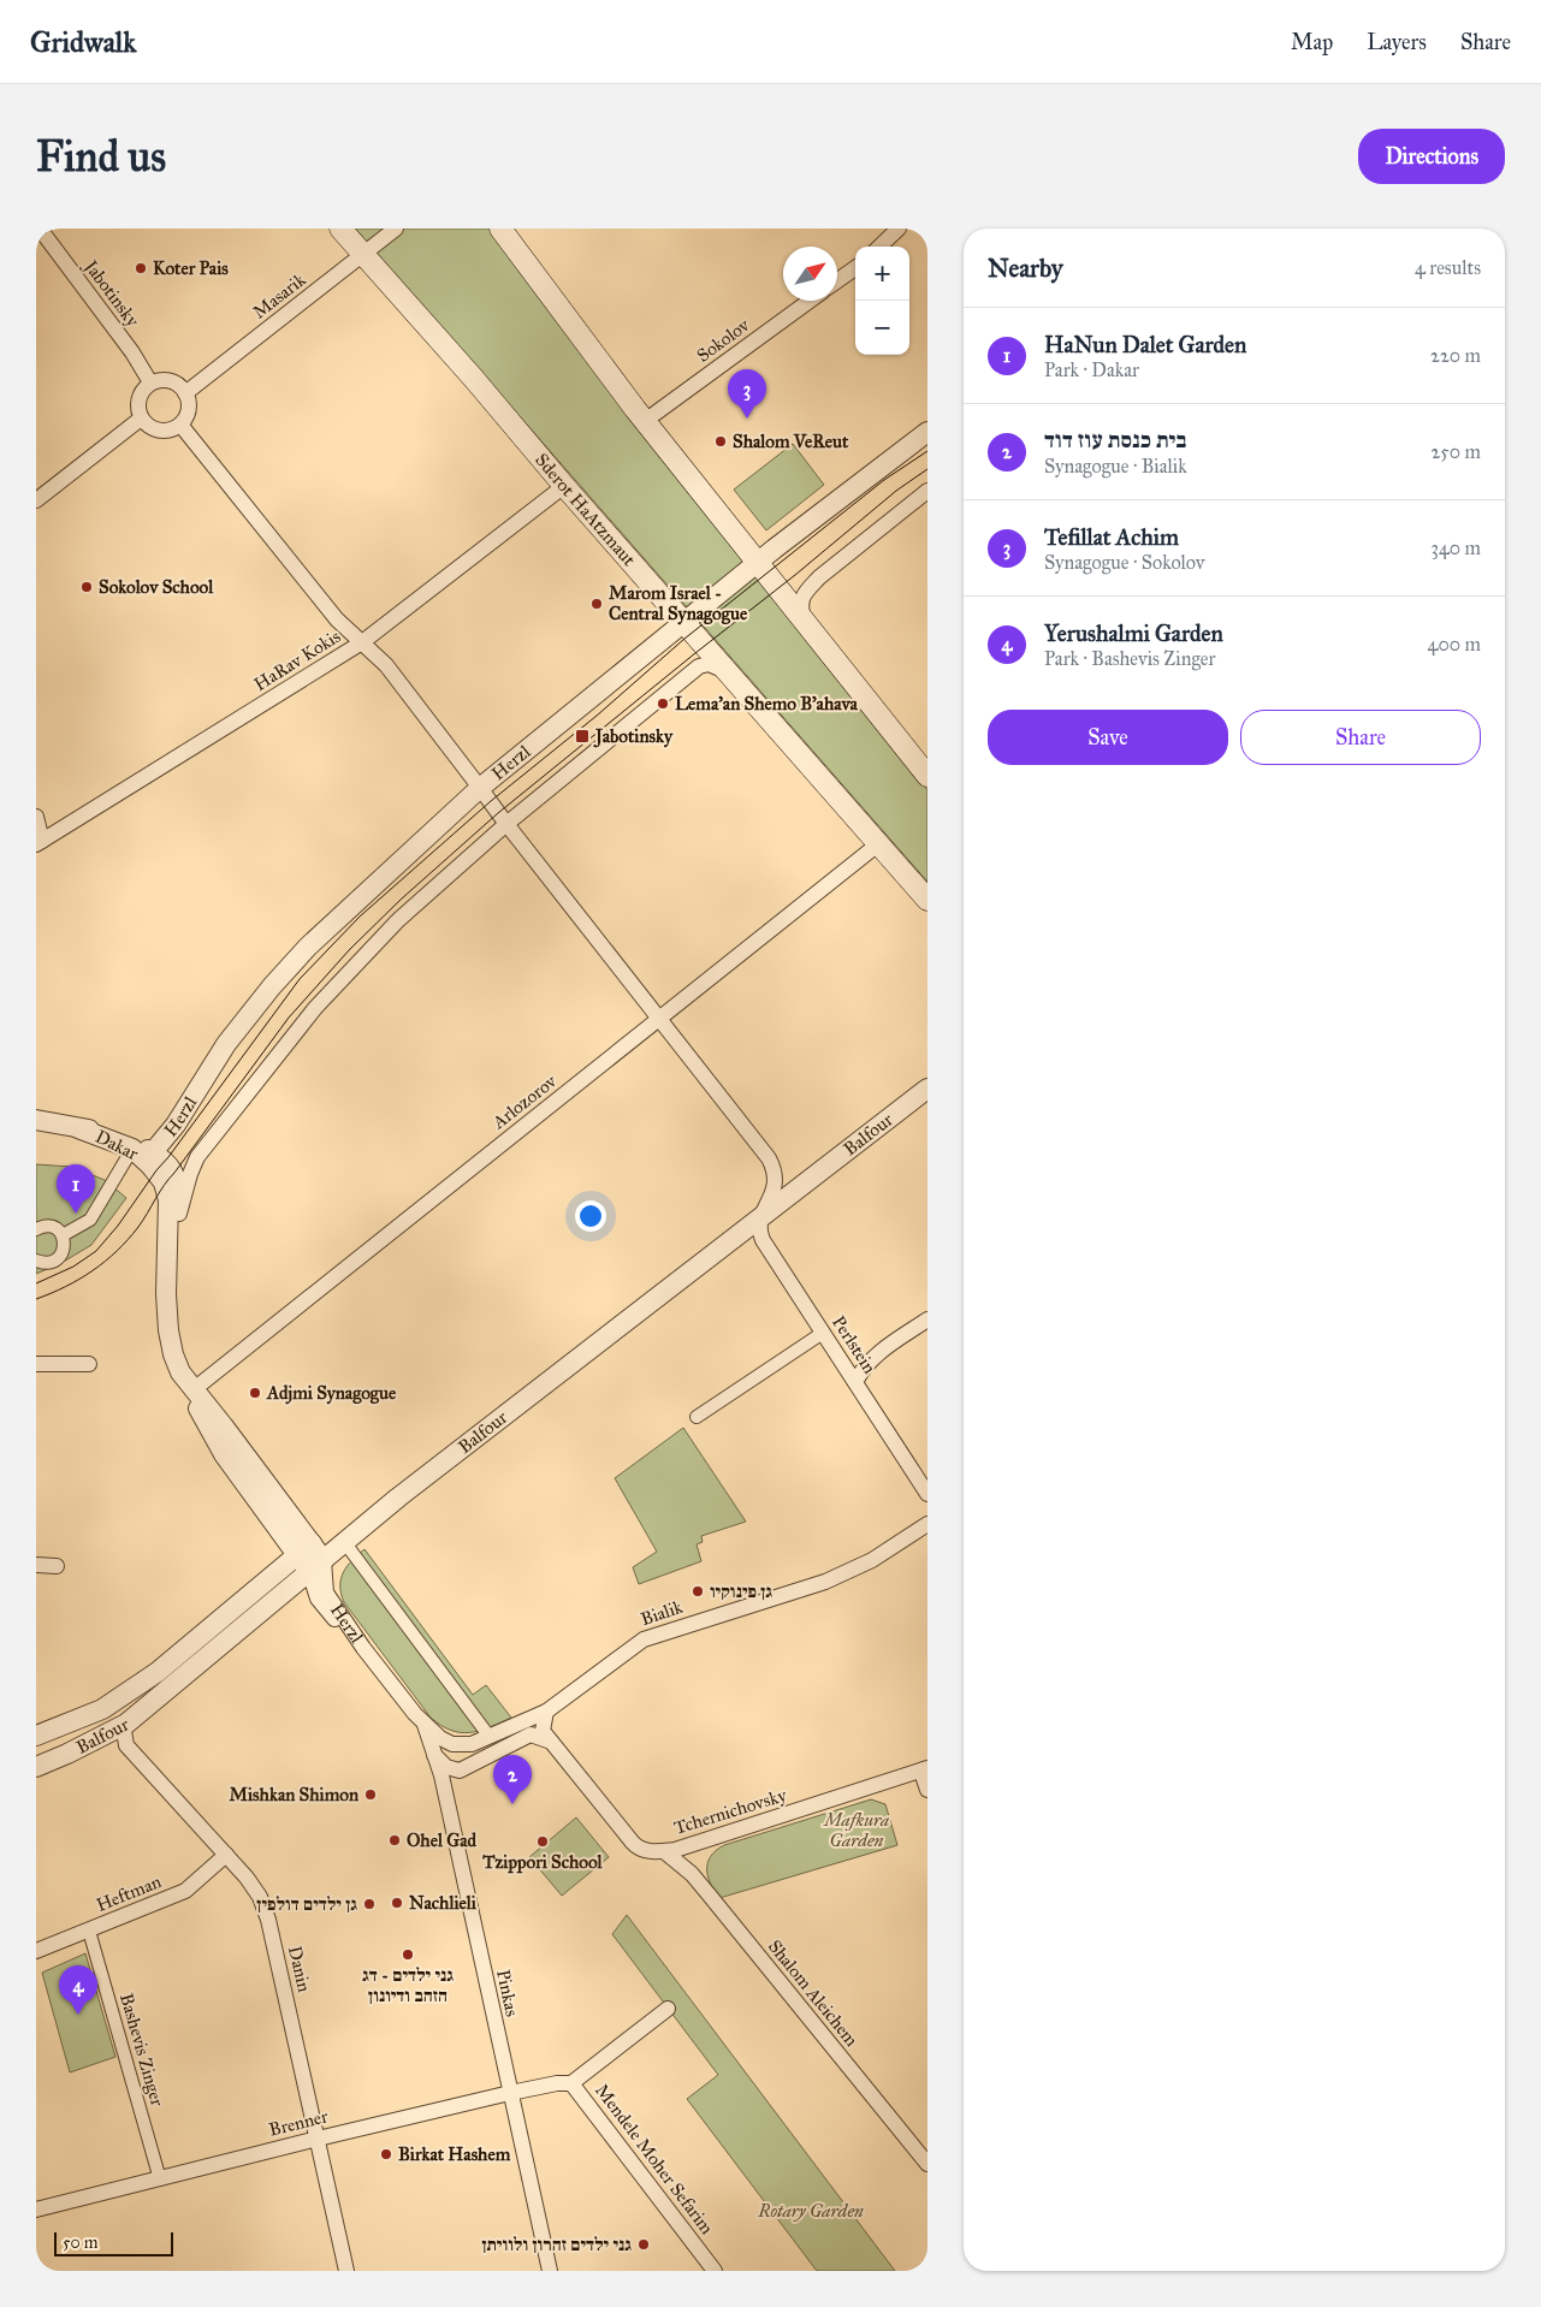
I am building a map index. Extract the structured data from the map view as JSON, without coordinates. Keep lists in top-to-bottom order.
{
  "streets": {
    "main road": ["Sderot HaAtzmaut"],
    "street": [
      "Jabotinsky",
      "Masarik",
      "Sokolov",
      "HaRav Kokis",
      "Herzl",
      "Arlozorov",
      "Balfour",
      "Dakar",
      "Perlstein",
      "Bialik",
      "Tchernichovsky",
      "Heftman",
      "Danin",
      "Pinkas",
      "Shalom Aleichem",
      "Bashevis Zinger",
      "Brenner",
      "Mendele Moher Sefarim"
    ]
  },
  "crossings": [
    ["Jabotinsky", "Masarik"],
    ["Masarik", "Sderot HaAtzmaut"],
    ["Sderot HaAtzmaut", "HaRav Kokis"],
    ["Sderot HaAtzmaut", "Herzl"],
    ["Sderot HaAtzmaut", "Arlozorov"],
    ["Herzl", "Arlozorov"],
    ["Herzl", "Balfour"],
    ["Herzl", "Dakar"],
    ["Herzl", "Bialik"],
    ["Herzl", "Pinkas"],
    ["Balfour", "Perlstein"],
    ["Balfour", "Danin"],
    ["Bialik", "Tchernichovsky"],
    ["Bialik", "Pinkas"],
    ["Tchernichovsky", "Shalom Aleichem"],
    ["Heftman", "Danin"],
    ["Heftman", "Bashevis Zinger"],
    ["Danin", "Brenner"],
    ["Pinkas", "Brenner"],
    ["Bashevis Zinger", "Brenner"],
    ["Brenner", "Mendele Moher Sefarim"]
  ],
  "parks": ["Mafkura Garden", "Rotary Garden"],
  "places": {
    "other": [
      "Koter Pais",
      "Shalom VeReut",
      "Sokolov School",
      "Marom Israel - Central Synagogue",
      "Lema'an Shemo B'ahava",
      "Adjmi Synagogue",
      "גן פינוקיו",
      "Mishkan Shimon",
      "Ohel Gad",
      "Tzippori School",
      "Nachlieli",
      "גן ילדים דולפין",
      "גני ילדים - דג הזהב ודיונון",
      "Birkat Hashem",
      "גני ילדים זהרון ולוויתן"
    ],
    "transit": ["Jabotinsky"]
  },
  "scale_bar": "50 m",
  "north": "top right",
  "page": {
    "header": "Gridwalk",
    "nav": ["Map", "Layers", "Share"],
    "buttons": [
      "Directions",
      ["Save", "Share"]
    ],
    "title": "Find us",
    "heading": ["Nearby", "4 results"],
    "map_buttons": ["+", "−"],
    "list": [
      {
        "mark": "1",
        "name": "HaNun Dalet Garden",
        "note": "Park · Dakar",
        "value": "220 m"
      },
      {
        "mark": "2",
        "name": "בית כנסת עוז דוד",
        "note": "Synagogue · Bialik",
        "value": "250 m"
      },
      {
        "mark": "3",
        "name": "Tefillat Achim",
        "note": "Synagogue · Sokolov",
        "value": "340 m"
      },
      {
        "mark": "4",
        "name": "Yerushalmi Garden",
        "note": "Park · Bashevis Zinger",
        "value": "400 m"
      }
    ],
    "pins": [
      "3",
      "1",
      "2",
      "4"
    ],
    "scale": "50 m"
  }
}
